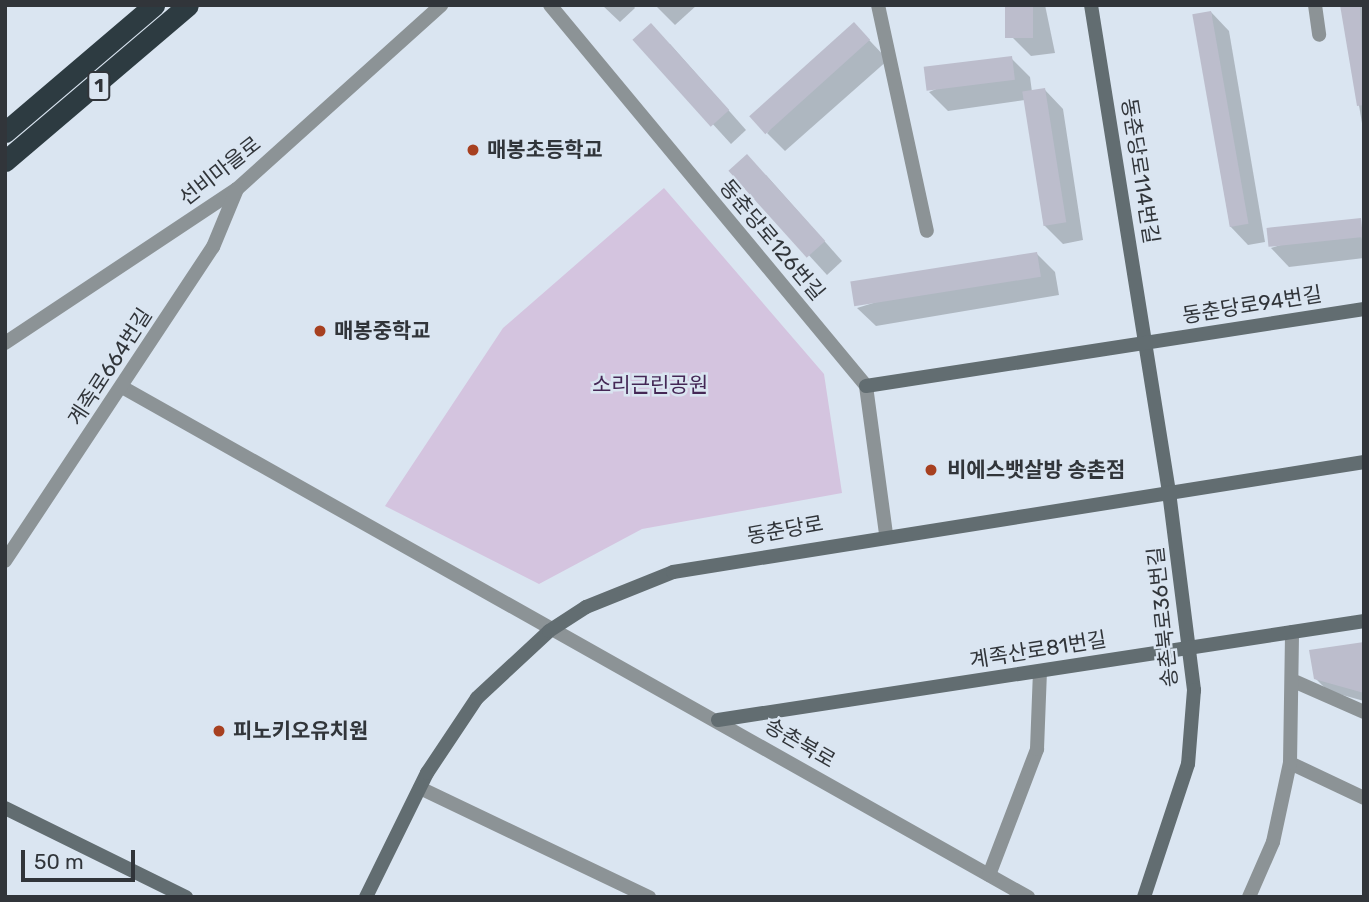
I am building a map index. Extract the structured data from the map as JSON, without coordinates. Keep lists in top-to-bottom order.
{
  "streets": {
    "highway": ["1"],
    "main road": [
      "동춘당로114번길",
      "동춘당로94번길",
      "동춘당로",
      "송촌북로36번길",
      "계족산로81번길"
    ],
    "street": [
      "선비마을로",
      "동춘당로126번길",
      "계족로664번길",
      "송촌북로"
    ]
  },
  "crossings": [
    ["선비마을로", "계족로664번길"],
    ["동춘당로114번길", "동춘당로94번길"],
    ["동춘당로114번길", "동춘당로"],
    ["동춘당로114번길", "송촌북로36번길"],
    ["계족로664번길", "송촌북로"],
    ["동춘당로", "송촌북로36번길"],
    ["동춘당로", "송촌북로"],
    ["송촌북로36번길", "계족산로81번길"],
    ["계족산로81번길", "송촌북로"]
  ],
  "parks": ["소리근린공원"],
  "places": [
    "매봉초등학교",
    "매봉중학교",
    "비에스뱃살방 송촌점",
    "피노키오유치원"
  ],
  "scale_bar": "50 m"
}
